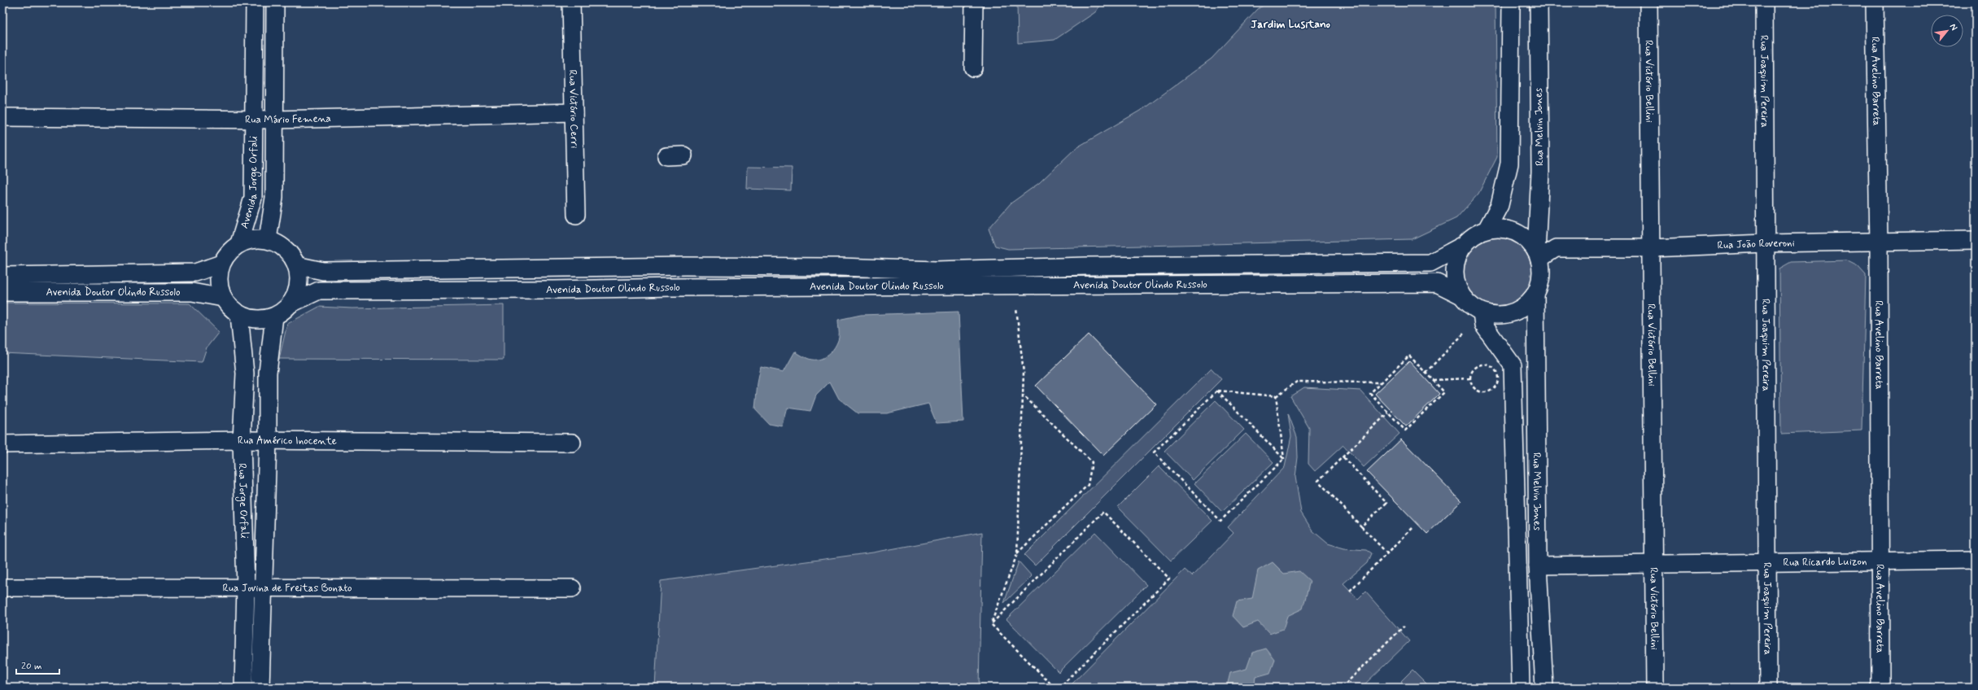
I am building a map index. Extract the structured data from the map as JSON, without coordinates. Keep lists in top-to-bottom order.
{
  "streets": {
    "street": [
      "Rua Victório Bellini",
      "Rua Joaquim Pereira",
      "Rua Avelino Barreta",
      "Rua Victório Cerri",
      "Rua Mário Femena",
      "Rua Melvin Jones",
      "Avenida Jorge Orfali",
      "Rua João Roveroni",
      "Avenida Doutor Olindo Russolo",
      "Rua Américo Inocente",
      "Rua Jorge Orfali",
      "Rua Ricardo Luizon",
      "Rua Jovina de Freitas Bonato"
    ]
  },
  "crossings": [
    ["Rua Victório Bellini", "Rua João Roveroni"],
    ["Rua Victório Bellini", "Rua Ricardo Luizon"],
    ["Rua Joaquim Pereira", "Rua João Roveroni"],
    ["Rua Joaquim Pereira", "Rua Ricardo Luizon"],
    ["Rua Avelino Barreta", "Rua João Roveroni"],
    ["Rua Avelino Barreta", "Rua Ricardo Luizon"],
    ["Rua Victório Cerri", "Rua Mário Femena"],
    ["Rua Mário Femena", "Avenida Jorge Orfali"],
    ["Rua Melvin Jones", "Rua João Roveroni"],
    ["Rua Melvin Jones", "Avenida Doutor Olindo Russolo"],
    ["Rua Melvin Jones", "Rua Ricardo Luizon"],
    ["Avenida Jorge Orfali", "Avenida Doutor Olindo Russolo"],
    ["Avenida Jorge Orfali", "Rua Jorge Orfali"],
    ["Rua João Roveroni", "Avenida Doutor Olindo Russolo"],
    ["Avenida Doutor Olindo Russolo", "Rua Jorge Orfali"],
    ["Rua Américo Inocente", "Rua Jorge Orfali"],
    ["Rua Jorge Orfali", "Rua Jovina de Freitas Bonato"]
  ],
  "districts": ["Jardim Lusitano"],
  "scale_bar": "20 m",
  "north": "top right"
}
